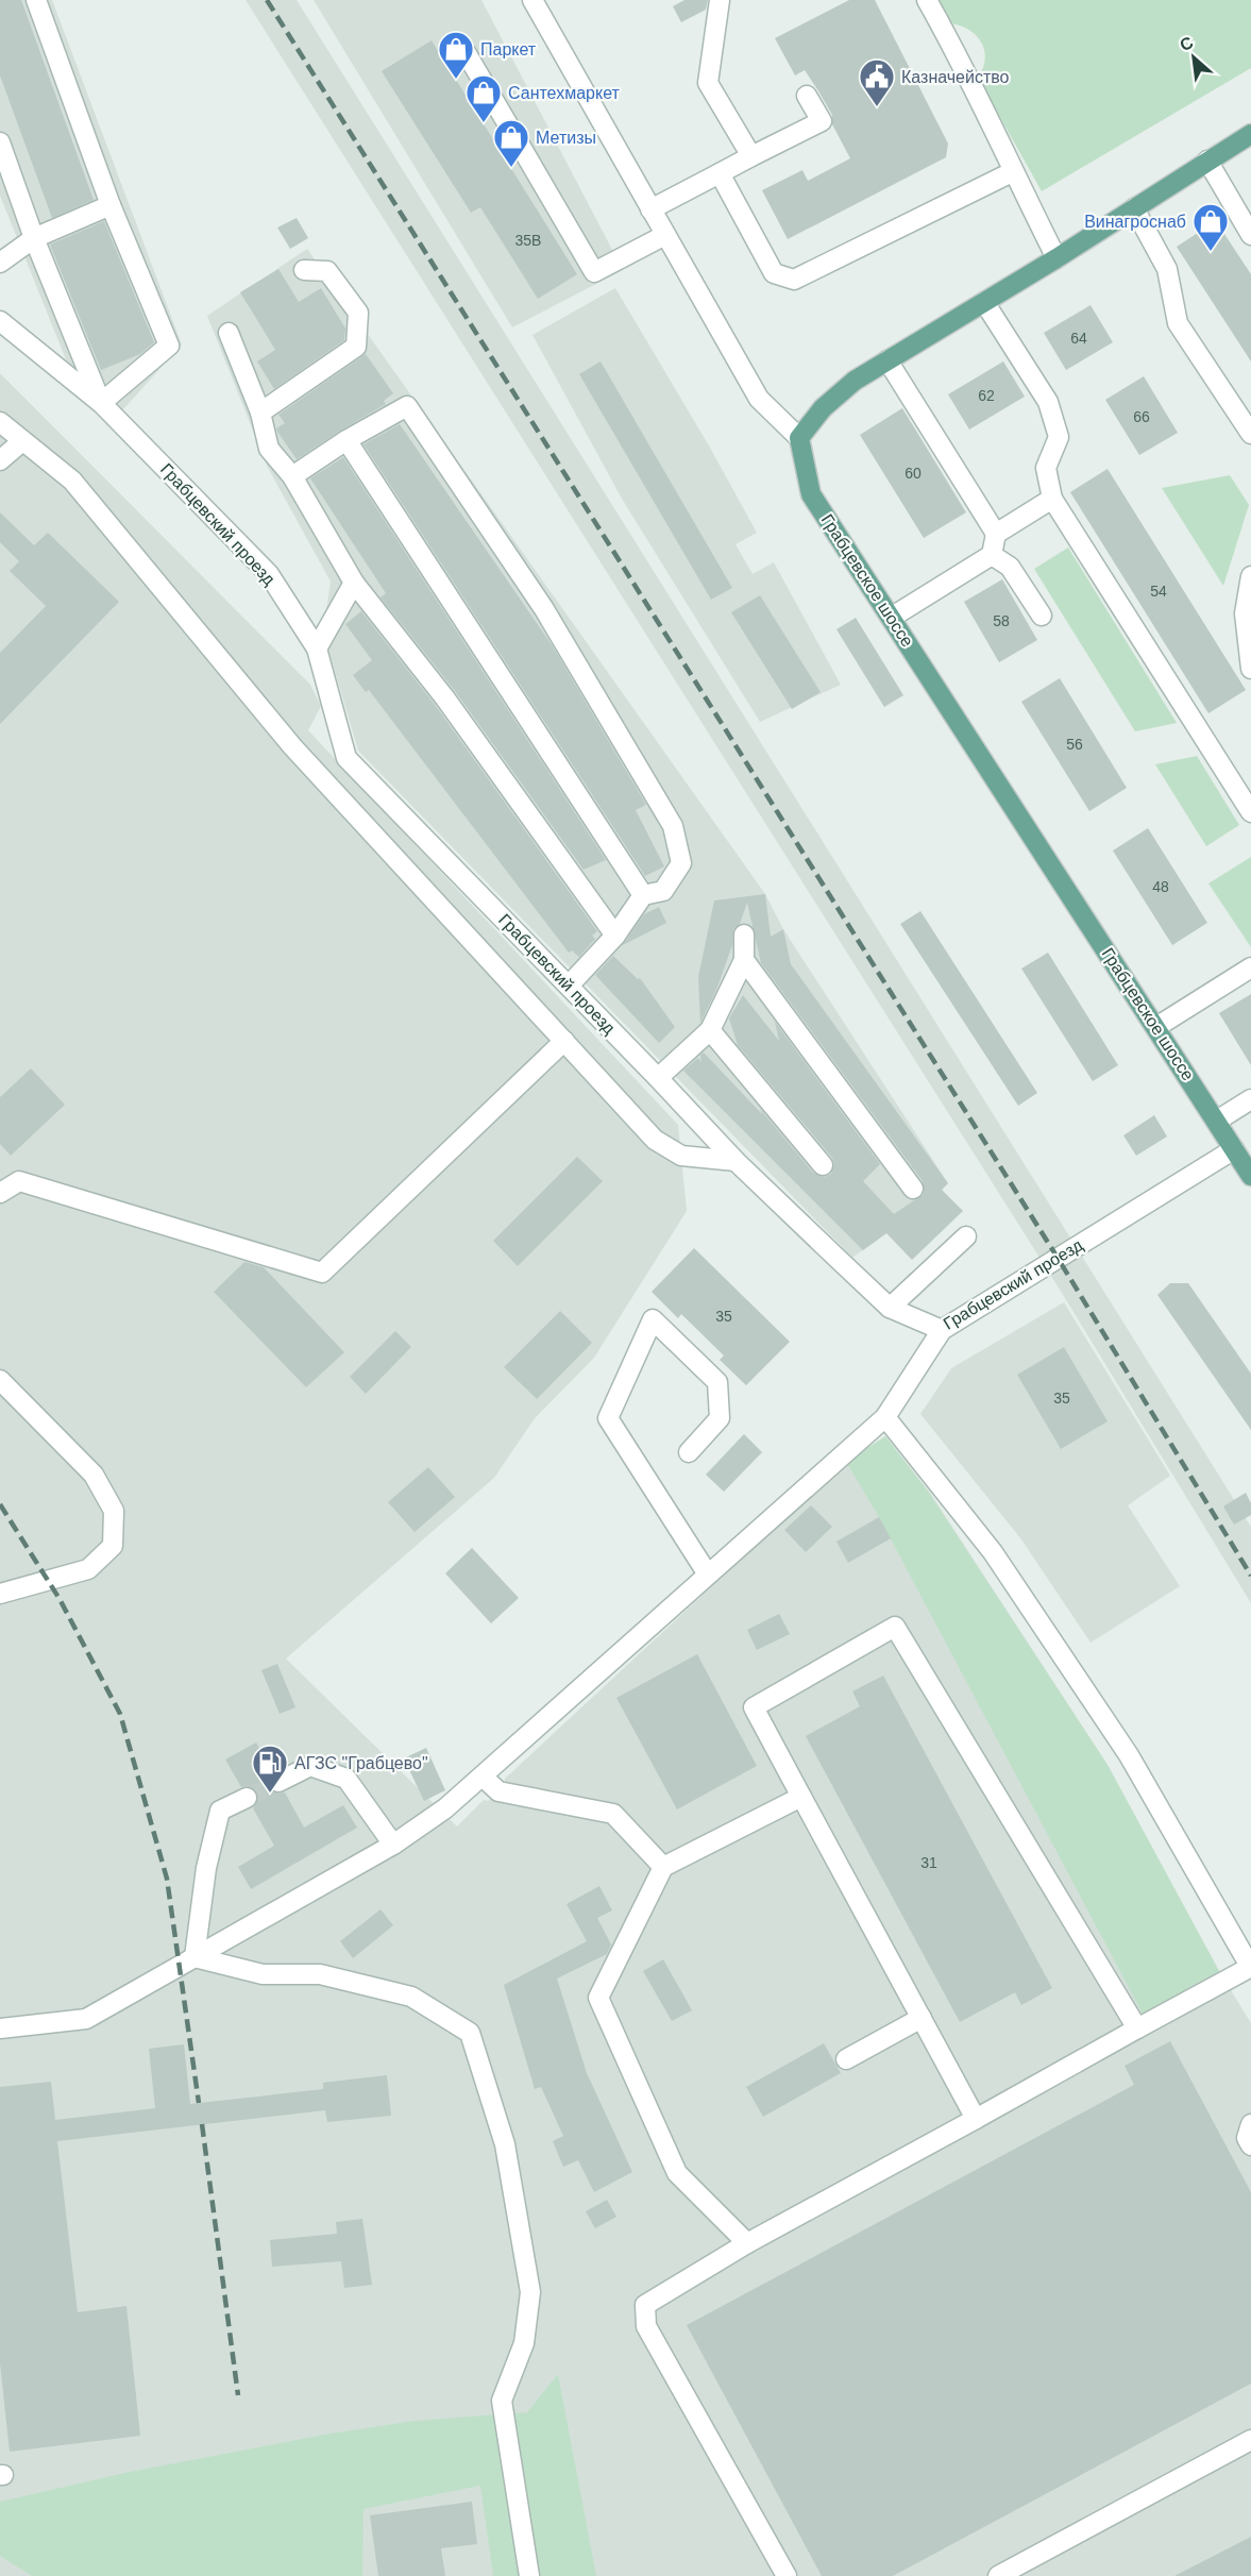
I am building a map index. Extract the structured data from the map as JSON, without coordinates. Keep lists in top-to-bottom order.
{
  "streets": {
    "main road": ["Грабцевское шоссе"],
    "street": ["Грабцевский проезд"]
  },
  "crossings": [
    ["Грабцевский проезд", "Грабцевское шоссе"]
  ],
  "places": {
    "shop": [
      "Паркет",
      "Сантехмаркет",
      "Метизы",
      "Винагроснаб"
    ],
    "public building": ["Казначейство"],
    "fuel station": ["АГЗС \"Грабцево\""]
  },
  "house_numbers": [
    "35В",
    "64",
    "62",
    "66",
    "60",
    "54",
    "58",
    "56",
    "48",
    "35",
    "35",
    "31"
  ],
  "north": "top left"
}
